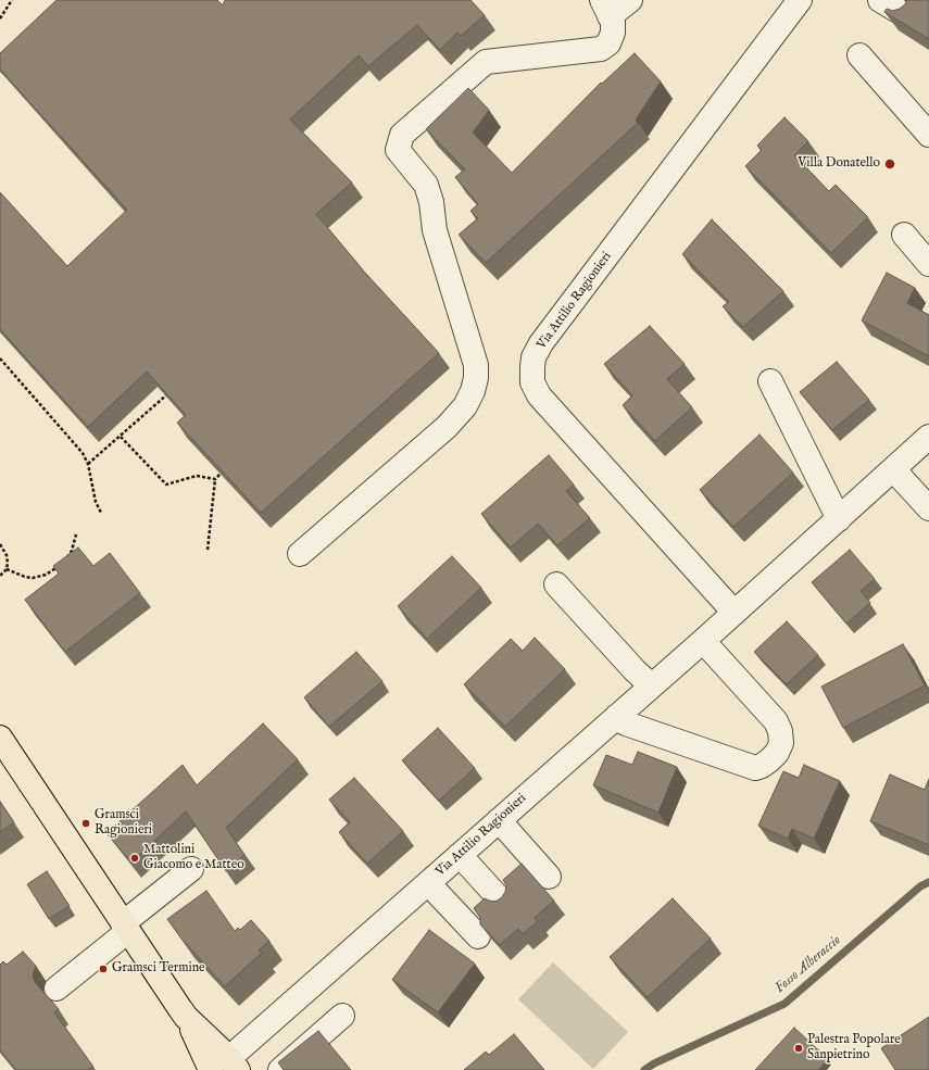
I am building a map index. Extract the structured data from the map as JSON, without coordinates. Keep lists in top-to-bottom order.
{
  "streets": {
    "street": ["Via Attilio Ragionieri"]
  },
  "water": ["Fosso Alberaccio"],
  "places": [
    "Villa Donatello",
    "Gramsci Ragionieri",
    "Mattolini Giacomo e Matteo",
    "Gramsci Termine",
    "Palestra Popolare Sanpietrino"
  ]
}
